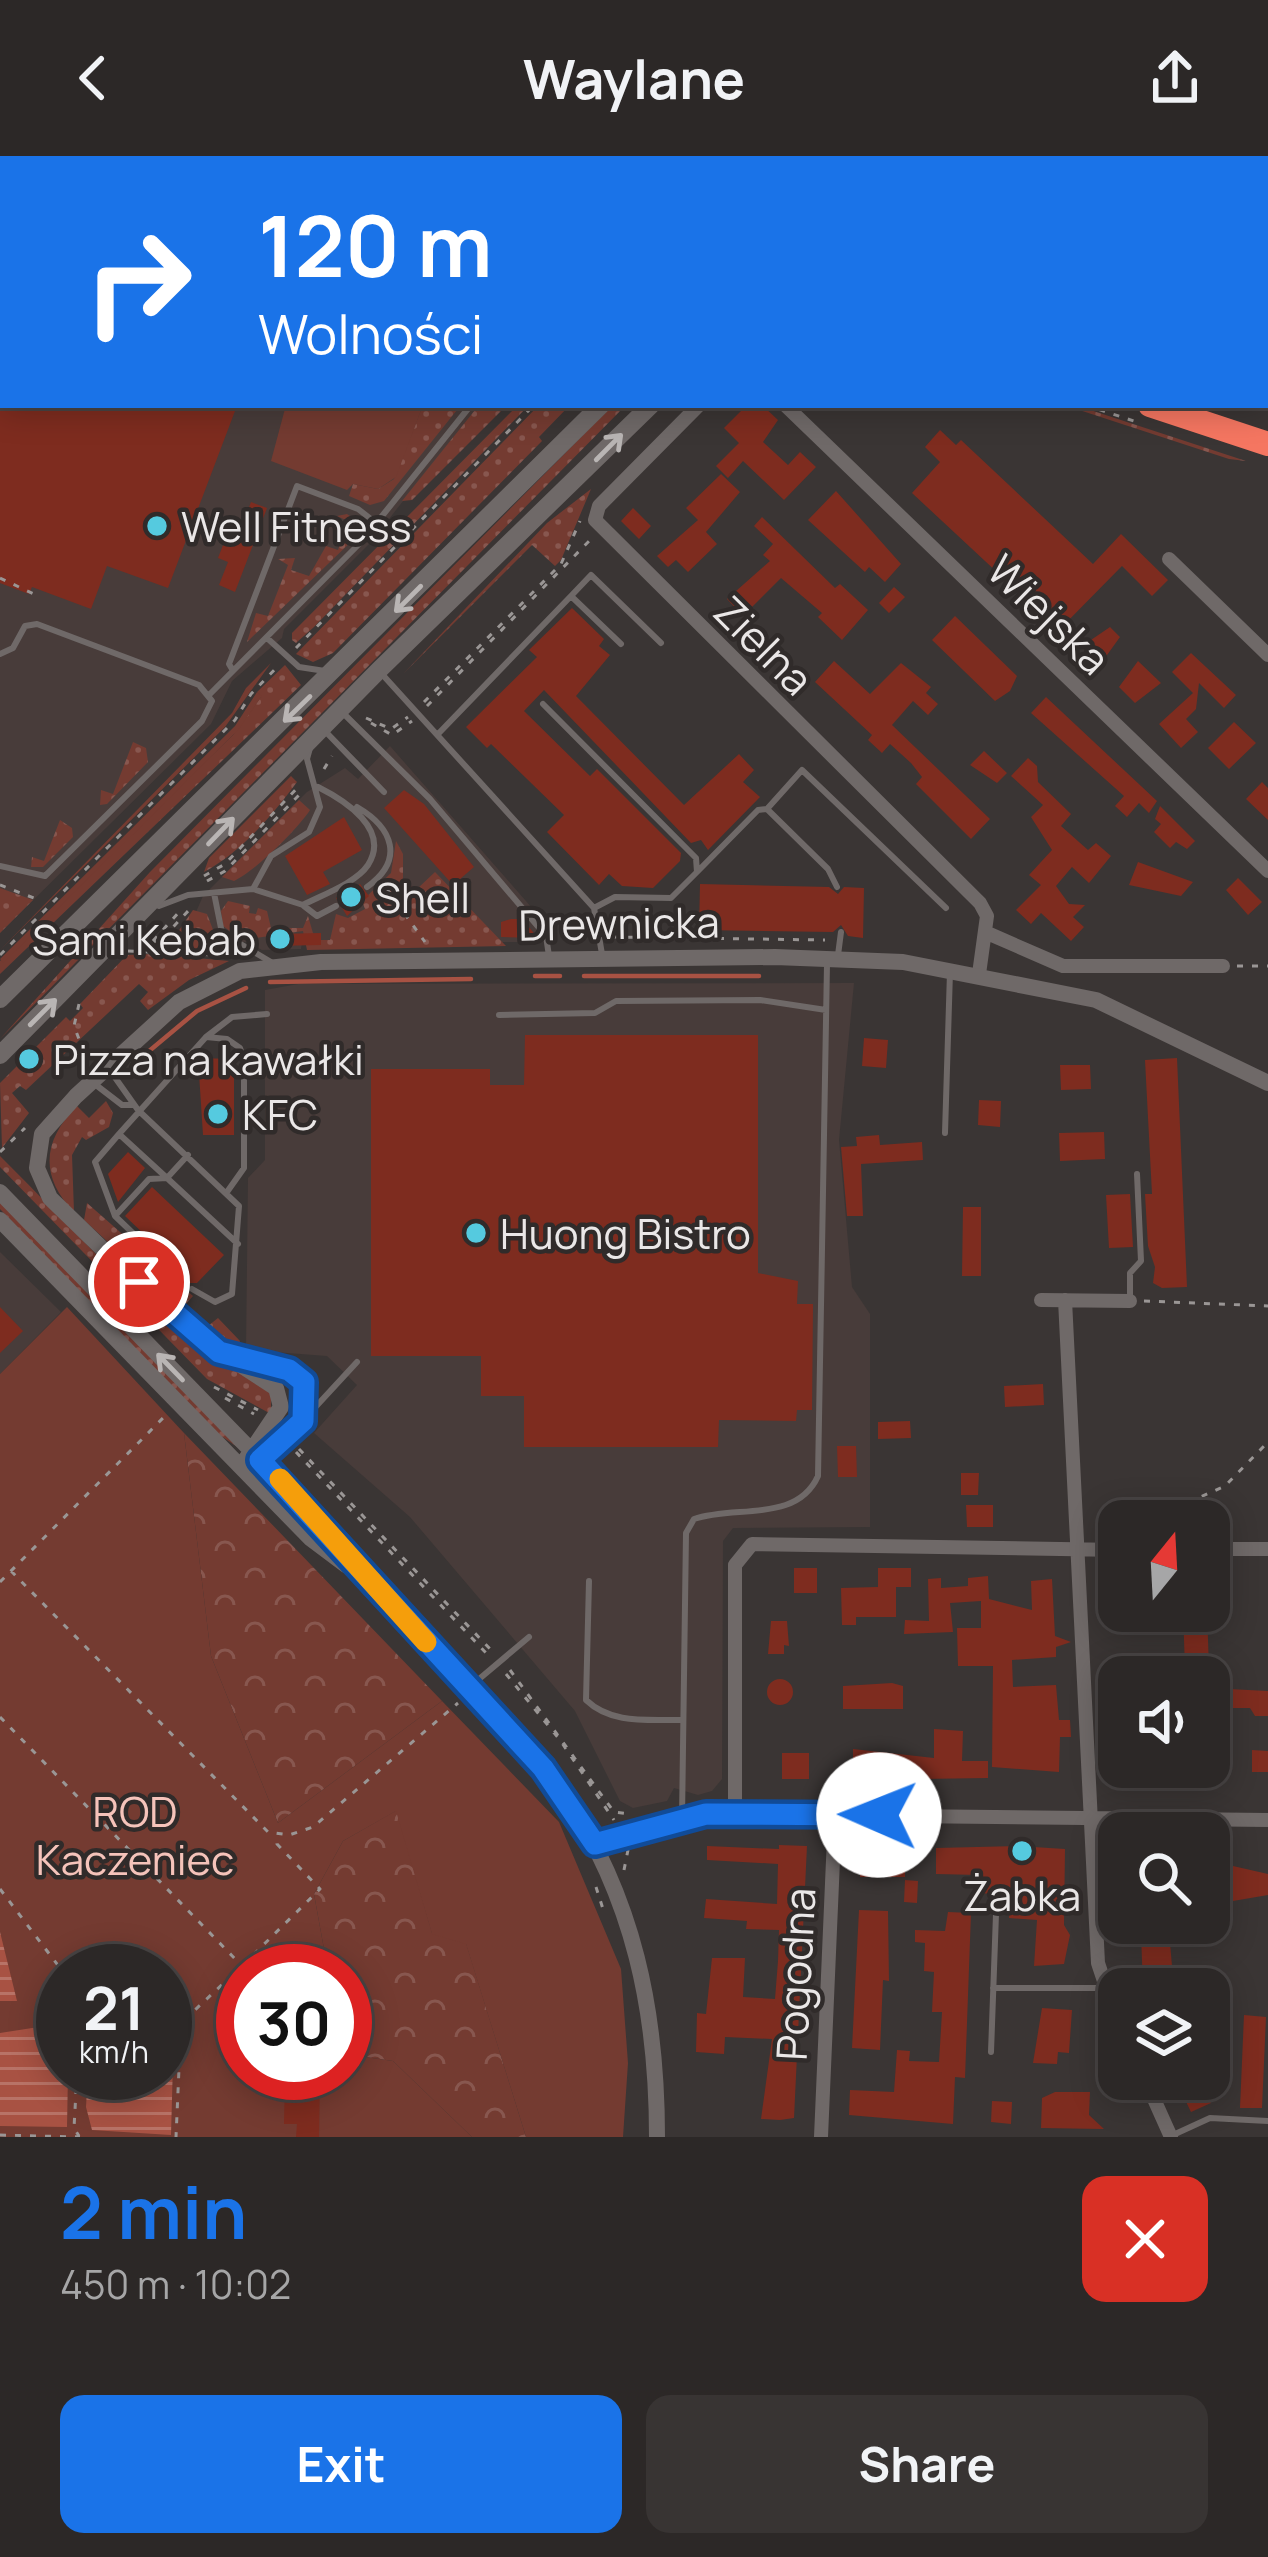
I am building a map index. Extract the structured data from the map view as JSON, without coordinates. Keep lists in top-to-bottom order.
{
  "streets": {
    "street": [
      "Wiejska",
      "Zielna",
      "Drewnicka",
      "Pogodna"
    ]
  },
  "parks": ["ROD Kaczeniec"],
  "places": [
    "Well Fitness",
    "Shell",
    "Sami Kebab",
    "Pizza na kawałki",
    "KFC",
    "Huong Bistro",
    "Żabka"
  ],
  "north": "top",
  "page": {
    "header": "Waylane",
    "turn": ["120 m", "Wolności"],
    "speed": "21 km/h",
    "limit": "30",
    "heading": ["2 min", "450 m · 10:02"],
    "buttons": ["Exit", "Share"]
  }
}
